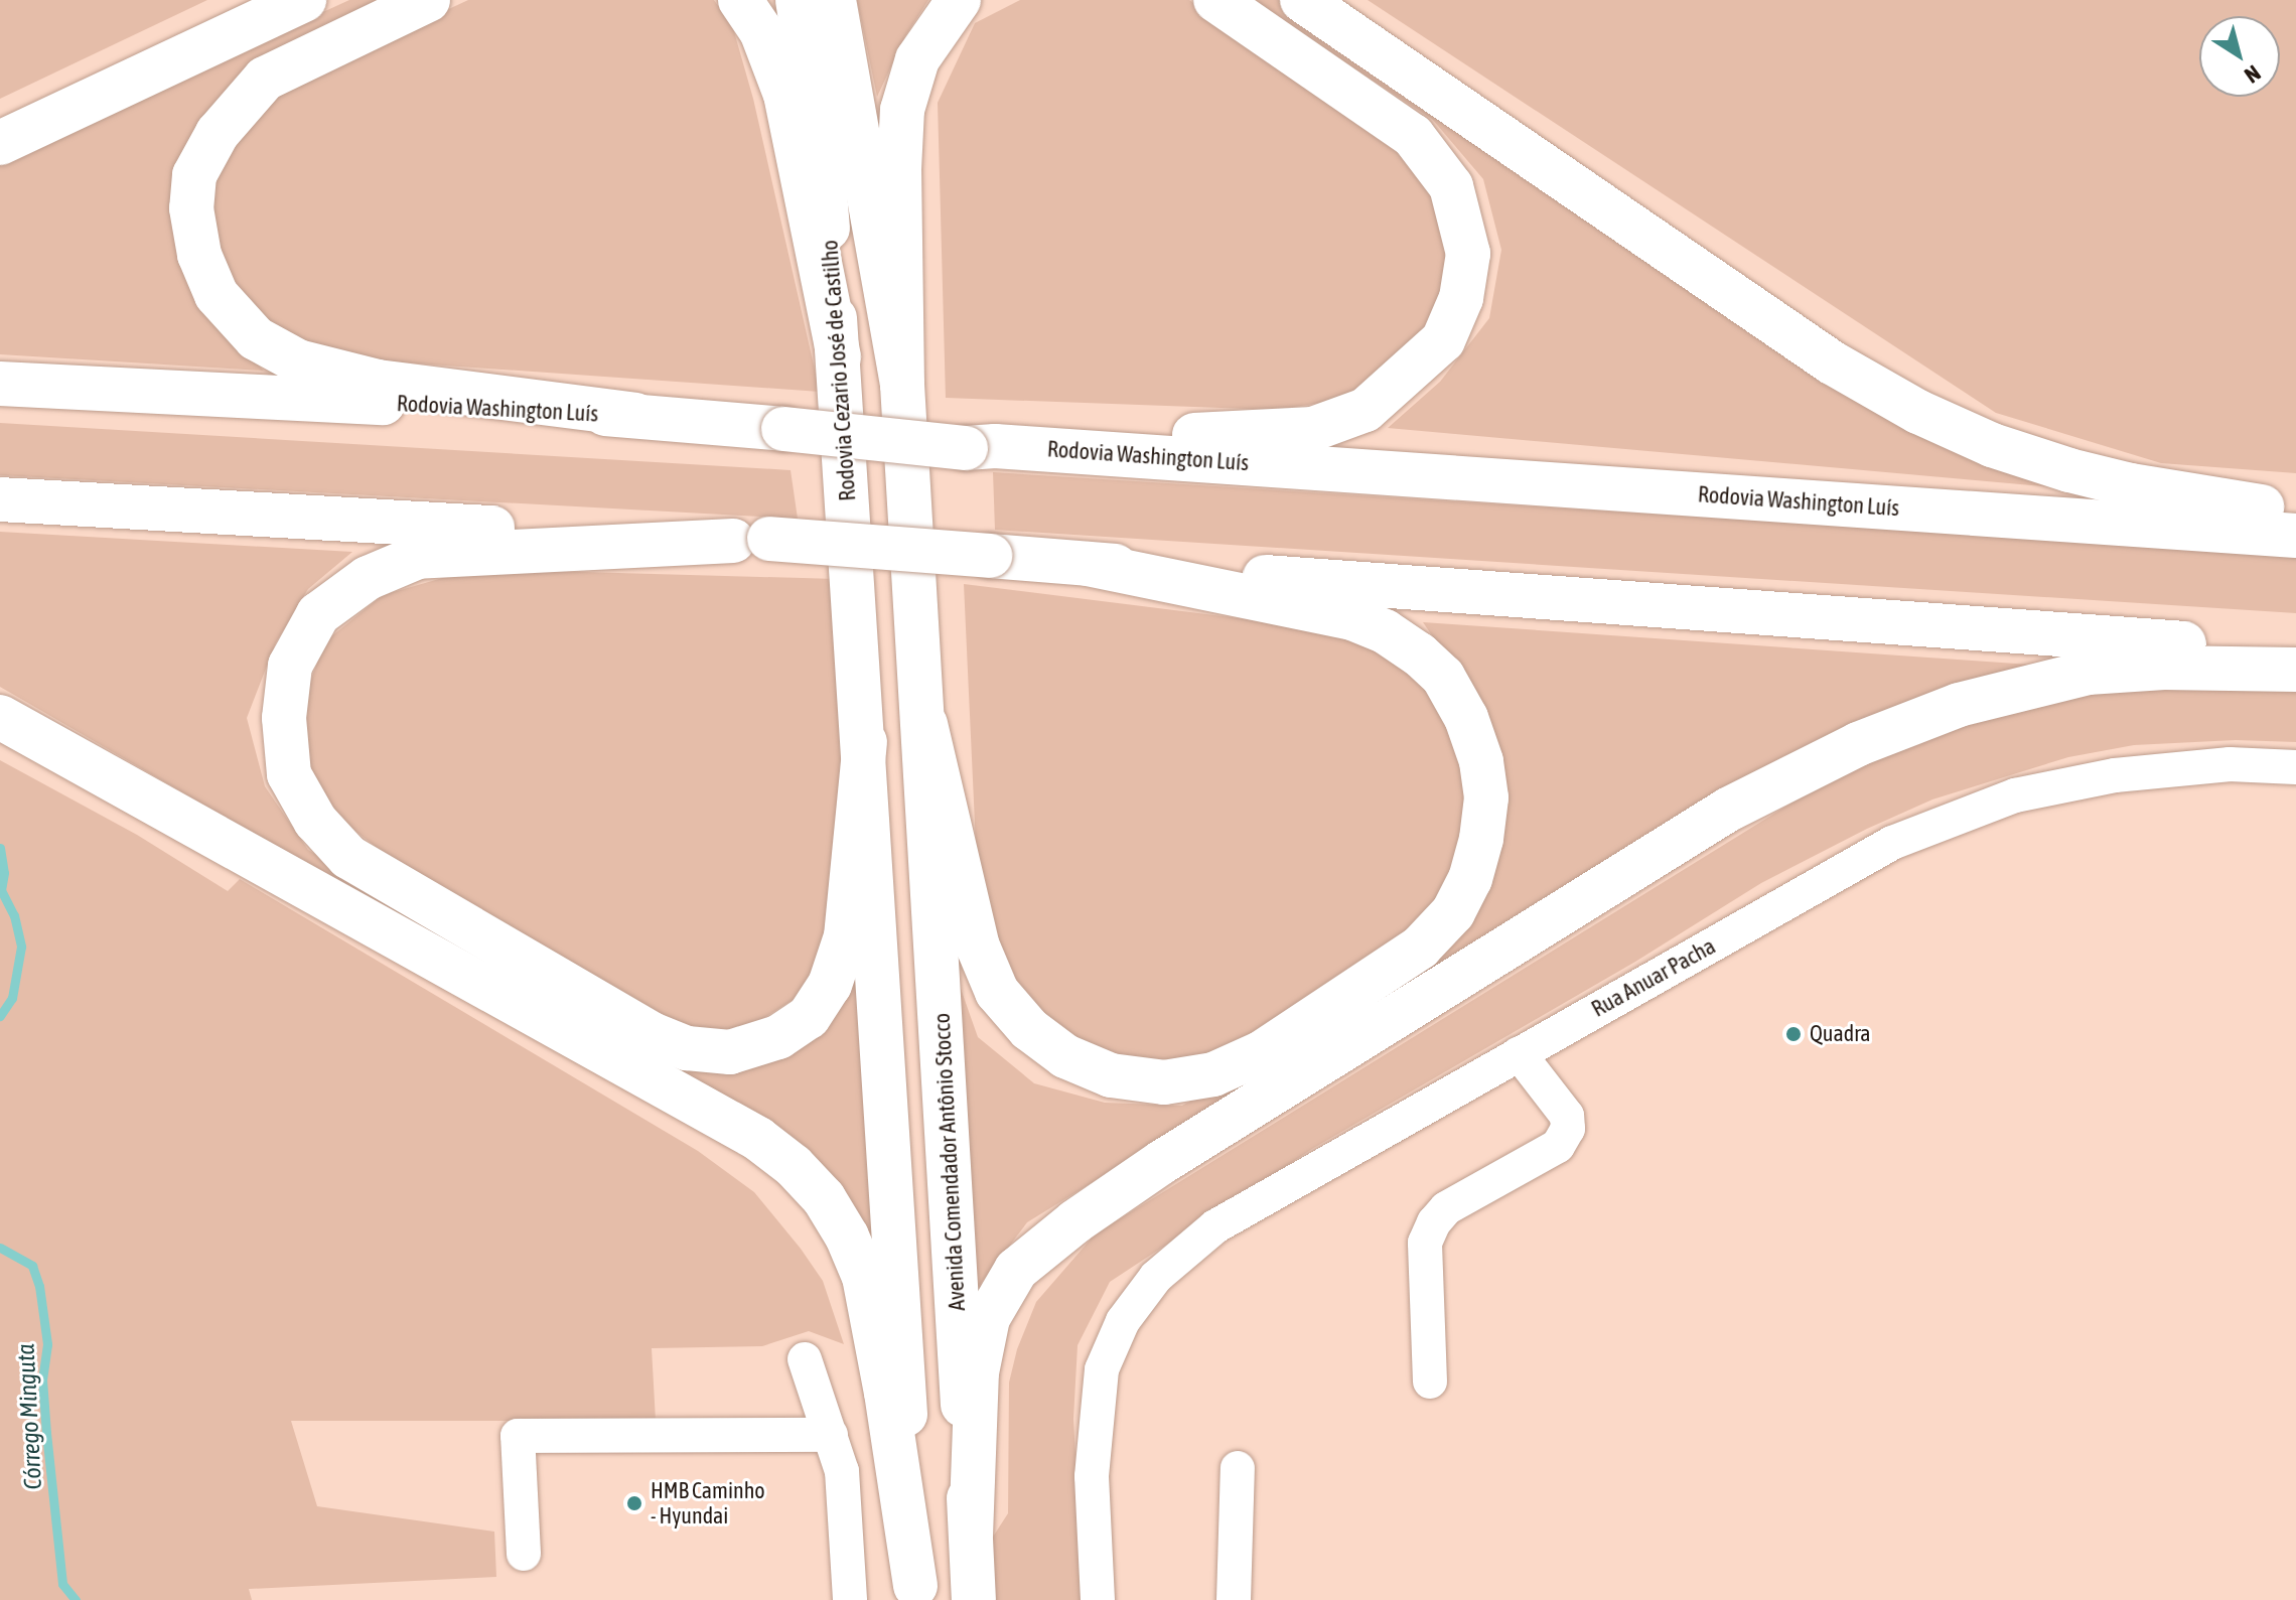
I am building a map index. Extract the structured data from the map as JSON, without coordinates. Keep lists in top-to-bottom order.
{
  "streets": {
    "main road": ["Rodovia Cezario José de Castilho", "Rodovia Washington Luís", "Avenida Comendador Antônio Stocco"],
    "street": ["Rua Anuar Pacha"]
  },
  "crossings": [
    ["Rodovia Cezario José de Castilho", "Avenida Comendador Antônio Stocco"]
  ],
  "water": ["Córrego Minguta"],
  "places": ["Quadra", "HMB Caminho - Hyundai"],
  "north": "bottom right"
}
